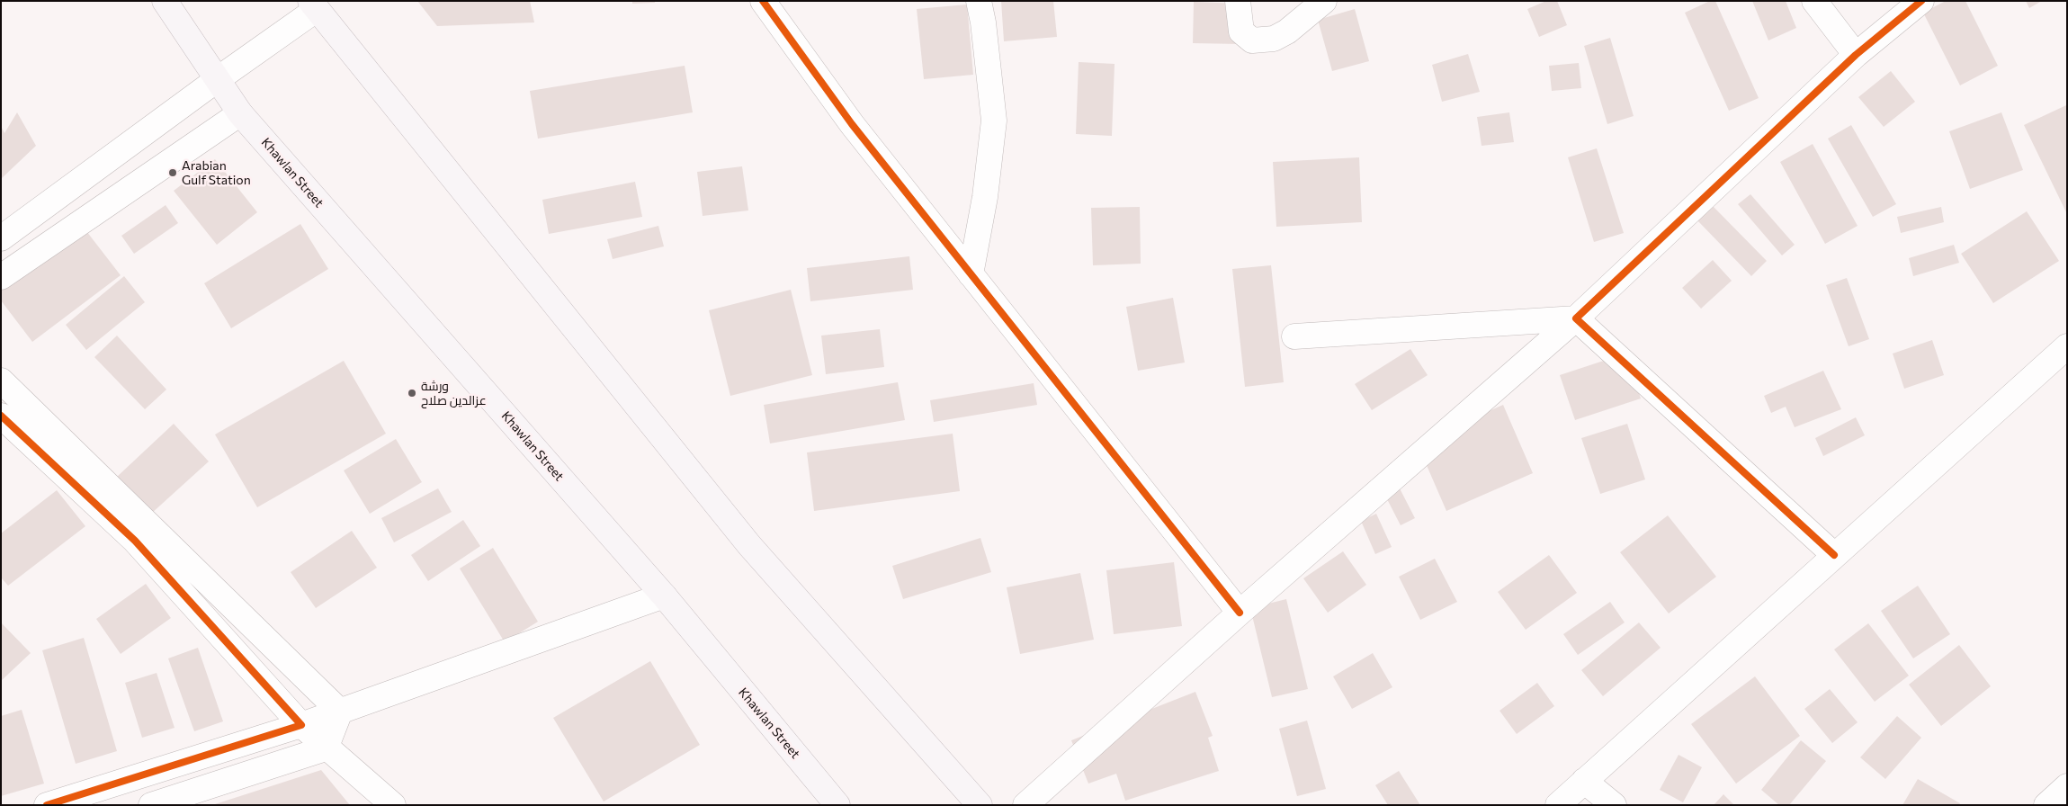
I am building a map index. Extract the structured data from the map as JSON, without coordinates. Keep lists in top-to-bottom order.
{
  "streets": {
    "main road": ["Khawlan Street"]
  },
  "places": ["Arabian Gulf Station", "ورشة عزالدين صلاح"]
}
